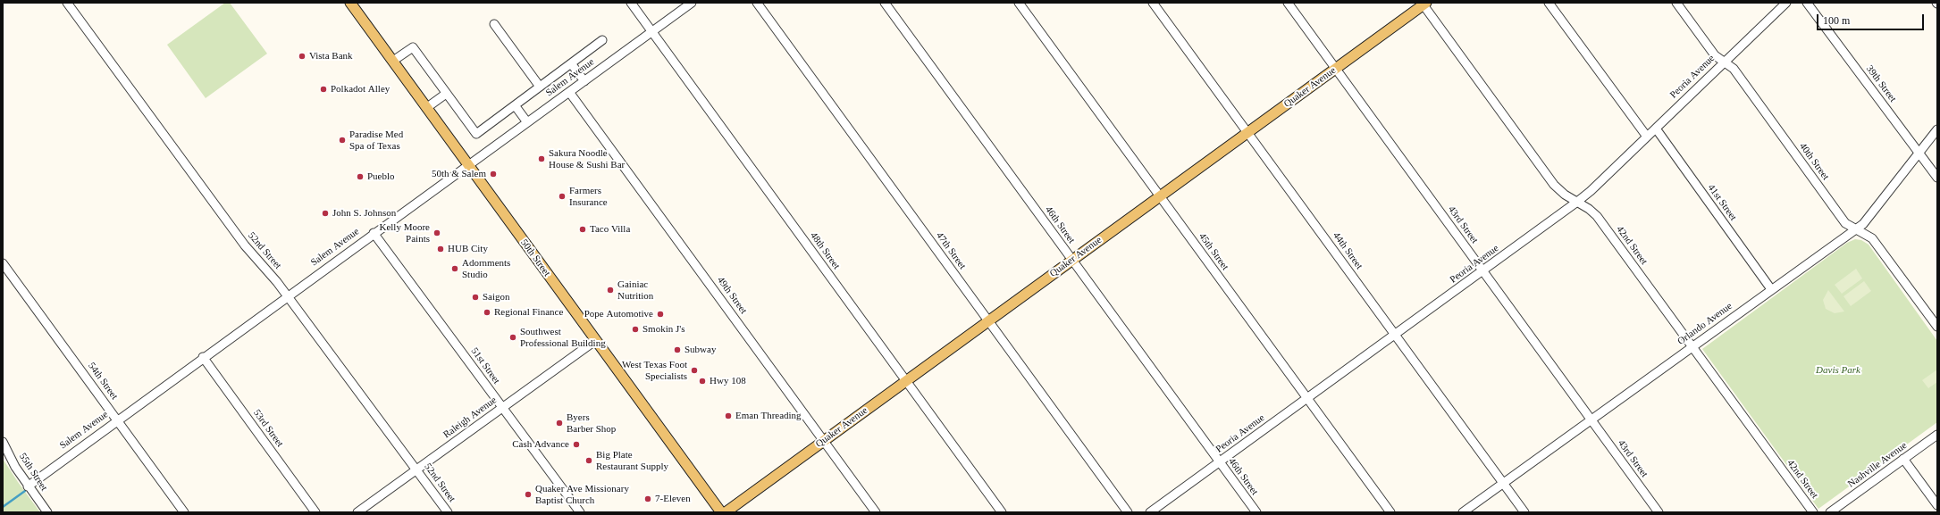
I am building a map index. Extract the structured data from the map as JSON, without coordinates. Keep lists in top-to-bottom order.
{
  "streets": {
    "main road": ["Quaker Avenue", "50th Street"],
    "street": [
      "Peoria Avenue",
      "Salem Avenue",
      "39th Street",
      "40th Street",
      "41st Street",
      "46th Street",
      "43rd Street",
      "42nd Street",
      "52nd Street",
      "48th Street",
      "47th Street",
      "44th Street",
      "45th Street",
      "49th Street",
      "Orlando Avenue",
      "51st Street",
      "54th Street",
      "Raleigh Avenue",
      "53rd Street",
      "Nashville Avenue",
      "55th Street"
    ]
  },
  "crossings": [
    ["Peoria Avenue", "40th Street"],
    ["Peoria Avenue", "41st Street"],
    ["Peoria Avenue", "46th Street"],
    ["Peoria Avenue", "43rd Street"],
    ["Peoria Avenue", "42nd Street"],
    ["Peoria Avenue", "44th Street"],
    ["Peoria Avenue", "45th Street"],
    ["Salem Avenue", "52nd Street"],
    ["Salem Avenue", "48th Street"],
    ["Salem Avenue", "50th Street"],
    ["Salem Avenue", "49th Street"],
    ["Salem Avenue", "51st Street"],
    ["Salem Avenue", "54th Street"],
    ["Salem Avenue", "53rd Street"],
    ["Salem Avenue", "55th Street"],
    ["39th Street", "Orlando Avenue"],
    ["Quaker Avenue", "46th Street"],
    ["Quaker Avenue", "43rd Street"],
    ["Quaker Avenue", "42nd Street"],
    ["Quaker Avenue", "48th Street"],
    ["Quaker Avenue", "47th Street"],
    ["Quaker Avenue", "44th Street"],
    ["Quaker Avenue", "45th Street"],
    ["Quaker Avenue", "49th Street"],
    ["40th Street", "Orlando Avenue"],
    ["41st Street", "Orlando Avenue"],
    ["43rd Street", "Orlando Avenue"],
    ["42nd Street", "Orlando Avenue"],
    ["52nd Street", "Raleigh Avenue"],
    ["44th Street", "Orlando Avenue"],
    ["50th Street", "Raleigh Avenue"],
    ["51st Street", "Raleigh Avenue"]
  ],
  "parks": ["Davis Park"],
  "places": [
    "Vista Bank",
    "Polkadot Alley",
    "Paradise Med Spa of Texas",
    "Sakura Noodle House & Sushi Bar",
    "50th & Salem",
    "Pueblo",
    "Farmers Insurance",
    "John S. Johnson",
    "Taco Villa",
    "Kelly Moore Paints",
    "HUB City",
    "Adornments Studio",
    "Gainiac Nutrition",
    "Saigon",
    "Regional Finance",
    "Pope Automotive",
    "Smokin J's",
    "Southwest Professional Building",
    "Subway",
    "West Texas Foot Specialists",
    "Hwy 108",
    "Eman Threading",
    "Byers Barber Shop",
    "Cash Advance",
    "Big Plate Restaurant Supply",
    "Quaker Ave Missionary Baptist Church",
    "7-Eleven"
  ],
  "scale_bar": "100 m"
}
